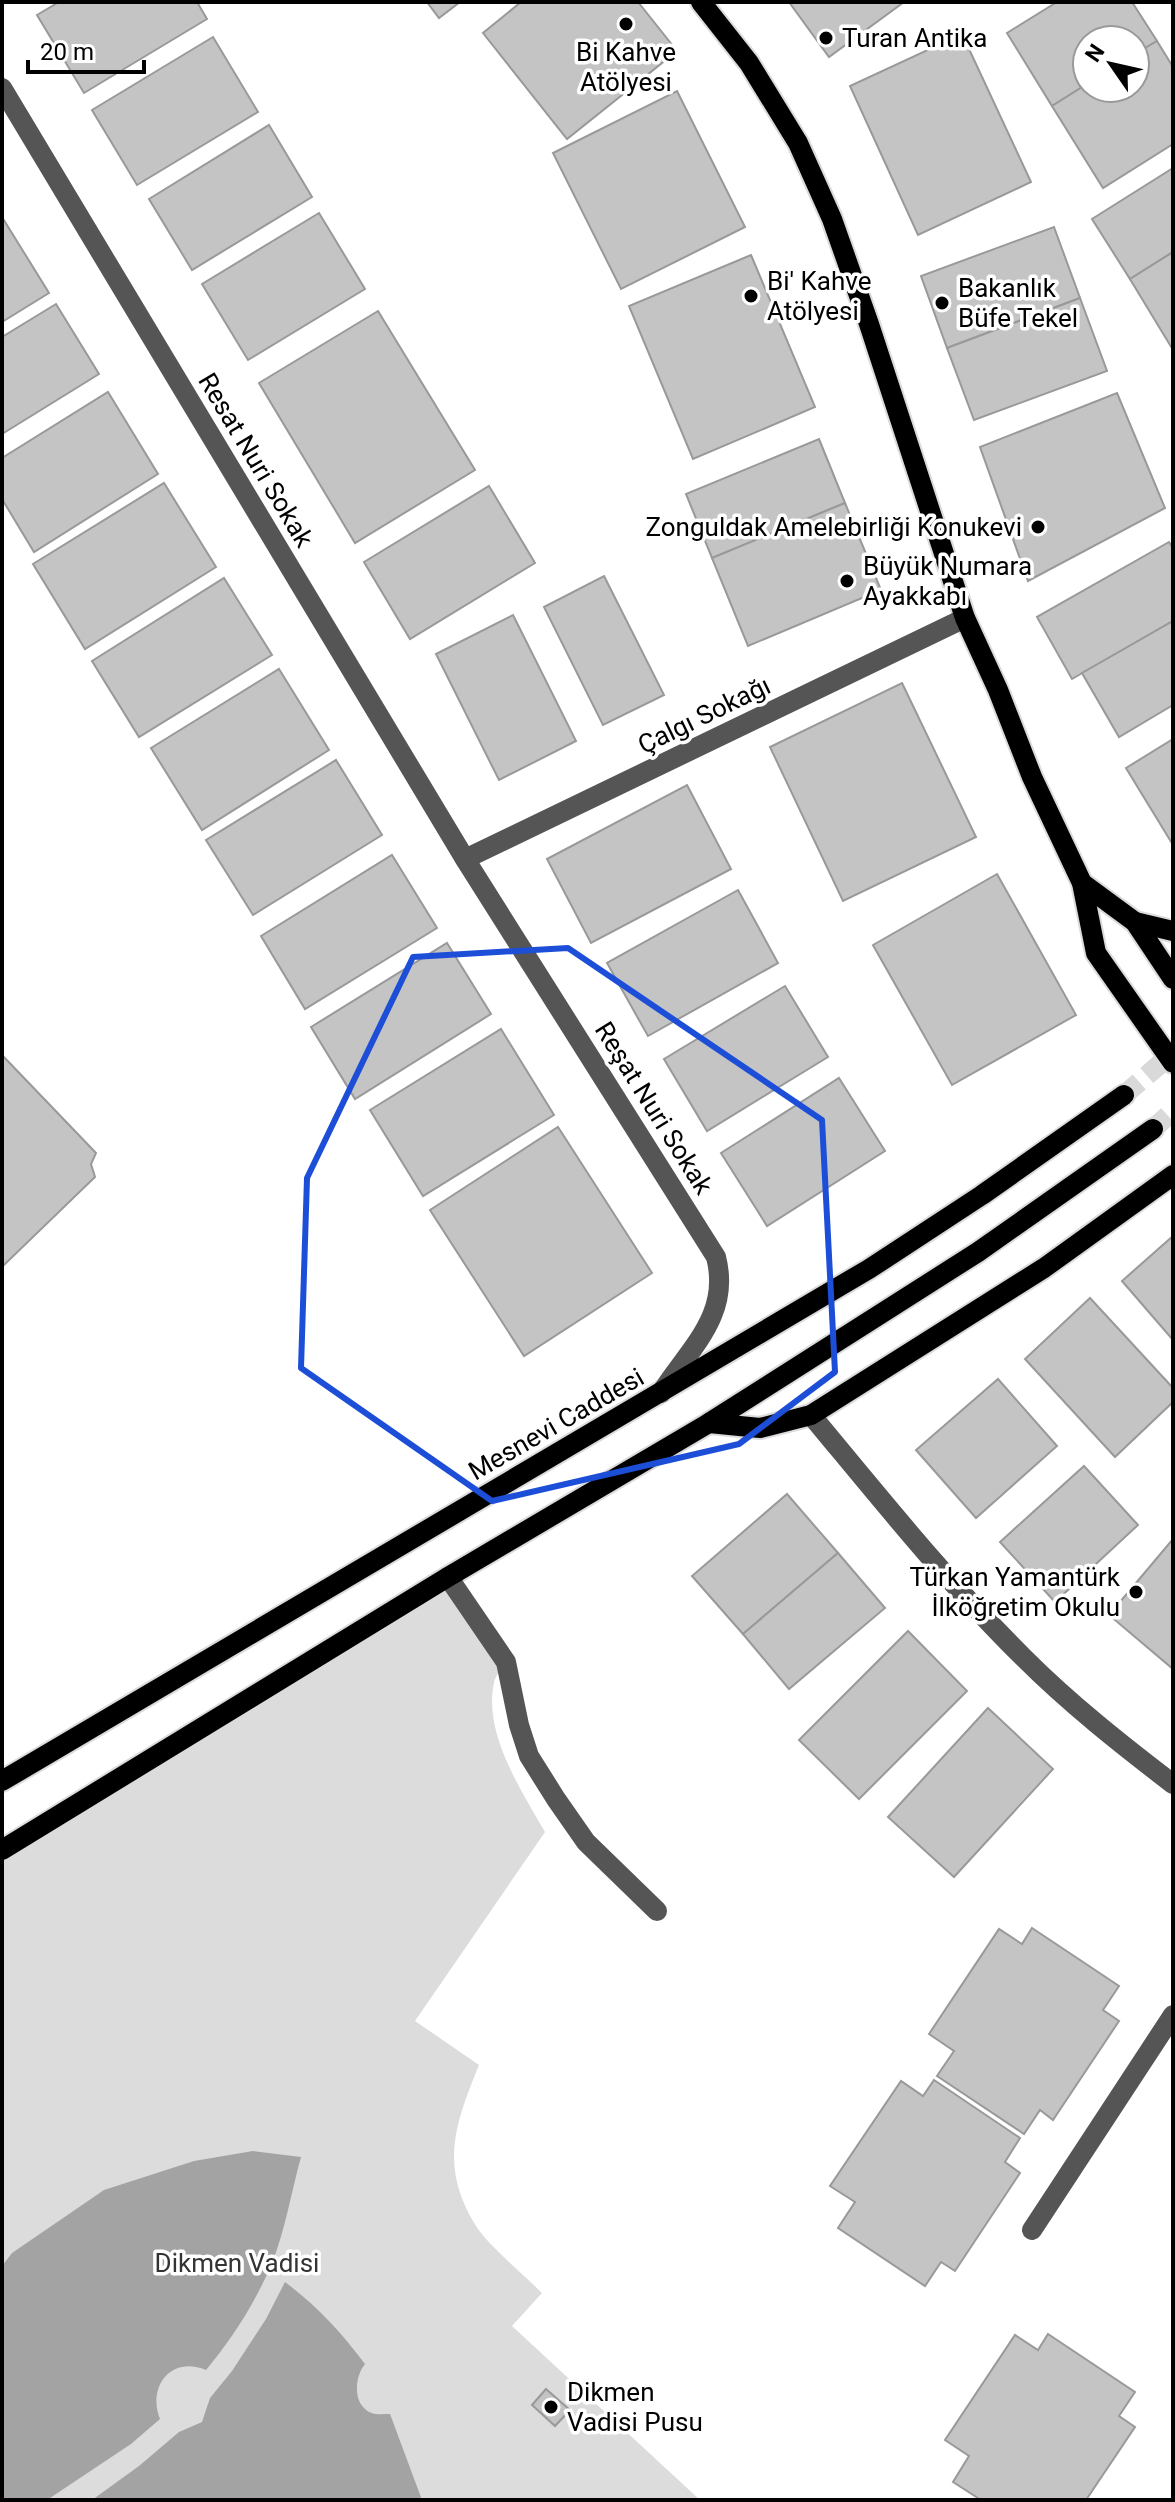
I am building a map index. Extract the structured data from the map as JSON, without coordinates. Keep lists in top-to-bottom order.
{
  "streets": {
    "main road": ["Mesnevi Caddesi"],
    "street": ["Resat Nuri Sokak", "Çalgı Sokağı", "Reşat Nuri Sokak"]
  },
  "crossings": [
    ["Resat Nuri Sokak", "Çalgı Sokağı"],
    ["Resat Nuri Sokak", "Reşat Nuri Sokak"],
    ["Çalgı Sokağı", "Reşat Nuri Sokak"],
    ["Reşat Nuri Sokak", "Mesnevi Caddesi"]
  ],
  "parks": ["Dikmen Vadisi"],
  "places": [
    "Bi Kahve Atölyesi",
    "Turan Antika",
    "Bi' Kahve Atölyesi",
    "Bakanlık Büfe Tekel",
    "Zonguldak Amelebirliği Konukevi",
    "Büyük Numara Ayakkabı",
    "Türkan Yamantürk İlköğretim Okulu",
    "Dikmen Vadisi Pusu"
  ],
  "scale_bar": "20 m",
  "north": "top left"
}
